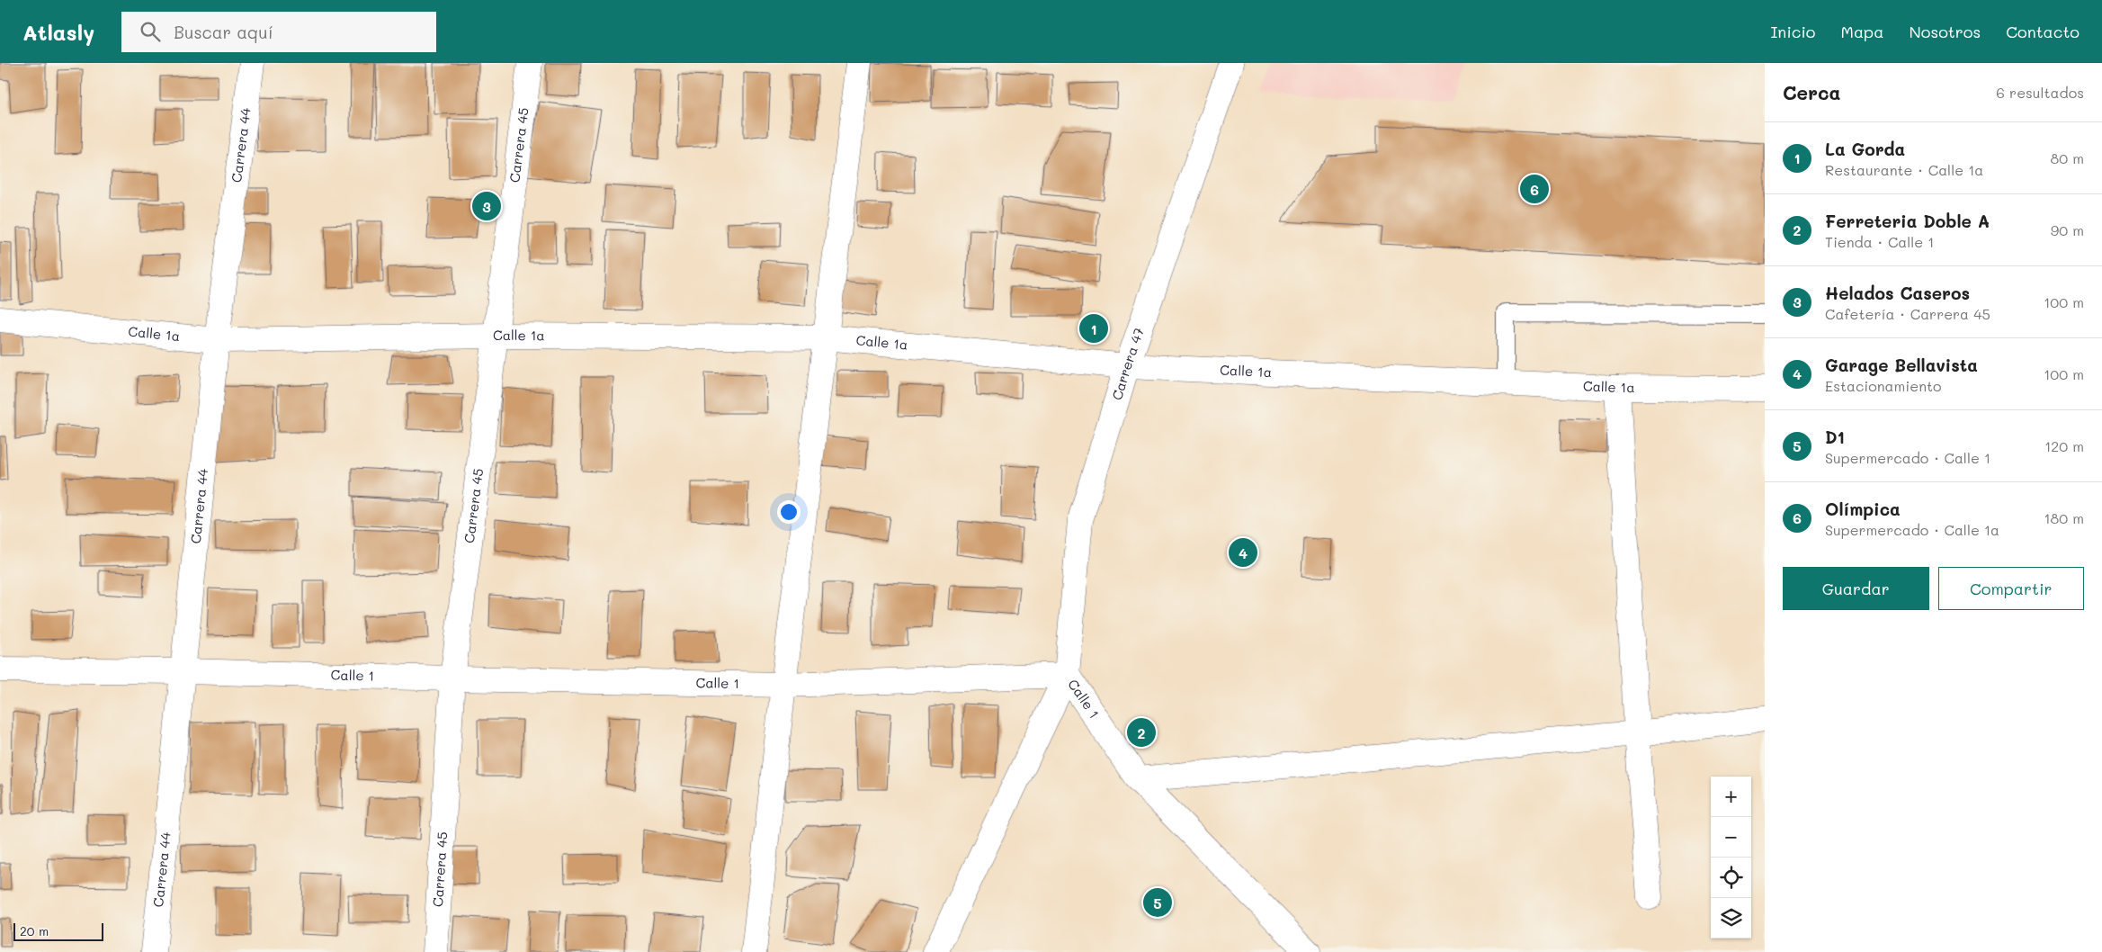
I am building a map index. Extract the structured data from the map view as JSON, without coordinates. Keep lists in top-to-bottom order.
{
  "streets": {
    "street": [
      "Carrera 44",
      "Carrera 45",
      "Calle 1a",
      "Carrera 47",
      "Calle 1"
    ]
  },
  "crossings": [
    ["Carrera 44", "Calle 1a"],
    ["Carrera 44", "Calle 1"],
    ["Carrera 45", "Calle 1a"],
    ["Carrera 45", "Calle 1"],
    ["Calle 1a", "Carrera 47"],
    ["Carrera 47", "Calle 1"]
  ],
  "scale_bar": "20 m",
  "page": {
    "header": "Atlasly",
    "search": "Buscar aquí",
    "nav": [
      "Inicio",
      "Mapa",
      "Nosotros",
      "Contacto"
    ],
    "heading": ["Cerca", "6 resultados"],
    "list": [
      {
        "mark": "1",
        "name": "La Gorda",
        "note": "Restaurante · Calle 1a",
        "value": "80 m"
      },
      {
        "mark": "2",
        "name": "Ferreteria Doble A",
        "note": "Tienda · Calle 1",
        "value": "90 m"
      },
      {
        "mark": "3",
        "name": "Helados Caseros",
        "note": "Cafetería · Carrera 45",
        "value": "100 m"
      },
      {
        "mark": "4",
        "name": "Garage Bellavista",
        "note": "Estacionamiento",
        "value": "100 m"
      },
      {
        "mark": "5",
        "name": "D1",
        "note": "Supermercado · Calle 1",
        "value": "120 m"
      },
      {
        "mark": "6",
        "name": "Olímpica",
        "note": "Supermercado · Calle 1a",
        "value": "180 m"
      }
    ],
    "pins": [
      "6",
      "3",
      "1",
      "4",
      "2",
      "5"
    ],
    "buttons": ["Guardar", "Compartir"],
    "map_buttons": ["+", "−"],
    "scale": "20 m"
  }
}
